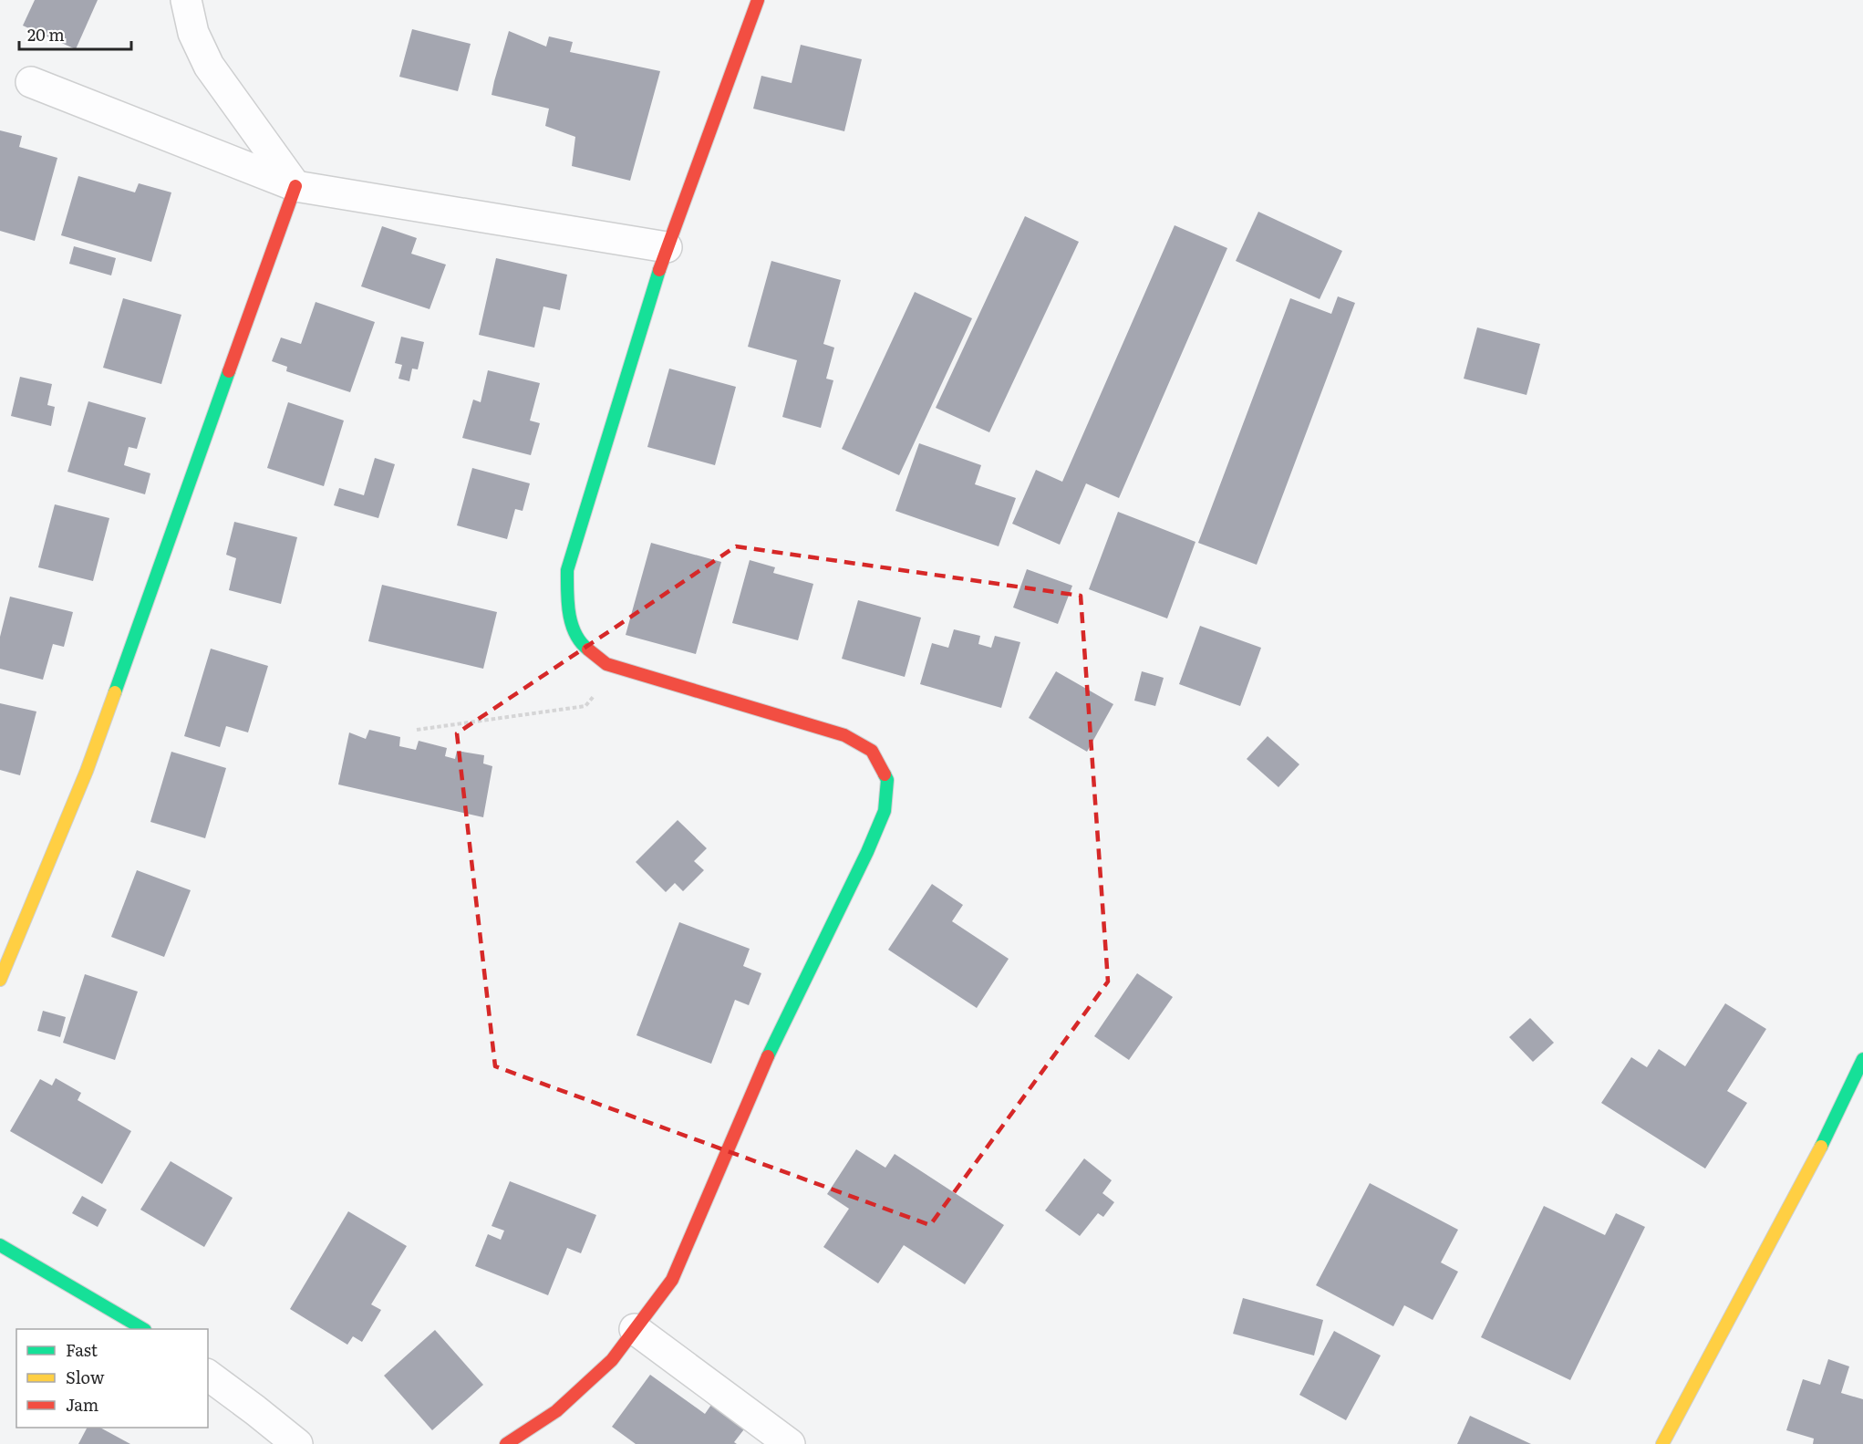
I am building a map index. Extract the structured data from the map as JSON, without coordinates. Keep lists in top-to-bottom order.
{
  "legend": ["Fast", "Slow", "Jam"],
  "scale_bar": "20 m"
}
